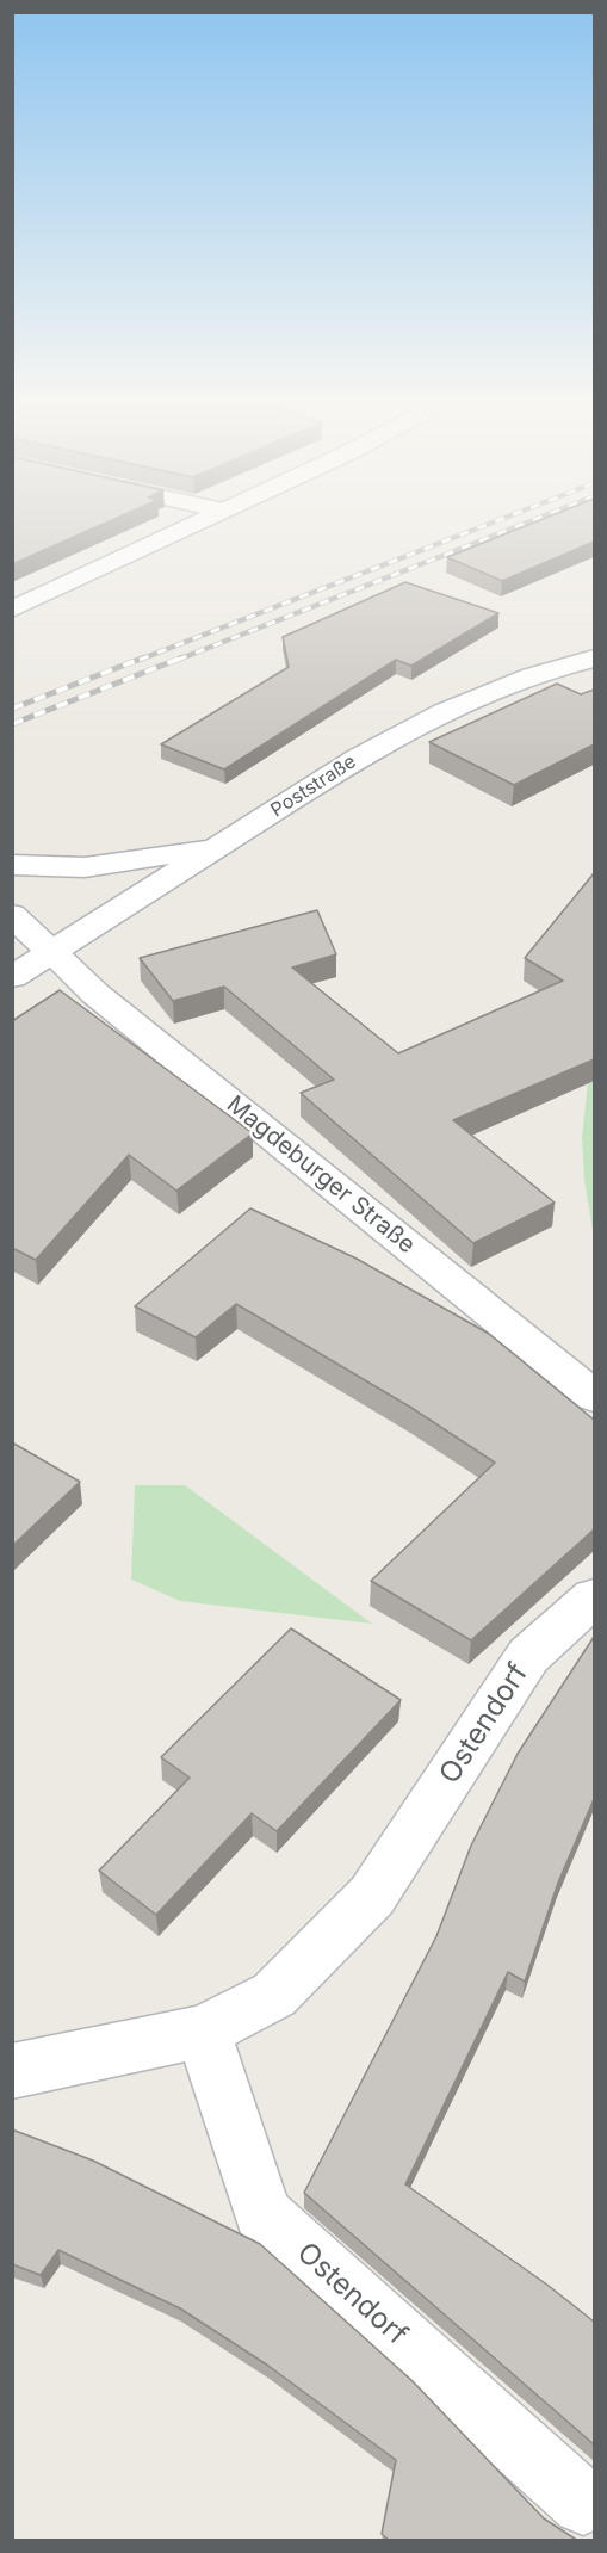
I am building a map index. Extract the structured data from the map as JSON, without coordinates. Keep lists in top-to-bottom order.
{
  "streets": {
    "main road": ["Poststraße", "Magdeburger Straße", "Ostendorf"]
  },
  "crossings": [
    ["Poststraße", "Magdeburger Straße"]
  ]
}
